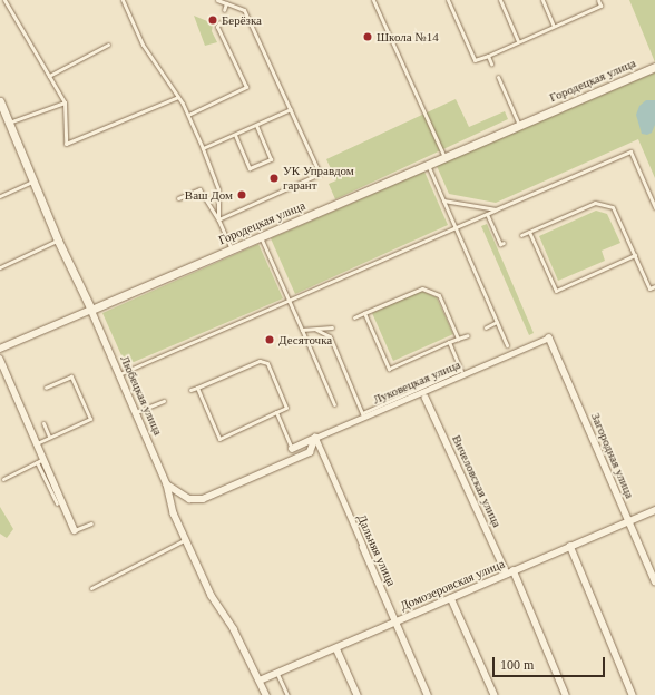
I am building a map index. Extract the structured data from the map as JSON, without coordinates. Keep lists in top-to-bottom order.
{
  "streets": {
    "street": [
      "Городецкая улица",
      "Луковецкая улица",
      "Любецкая улица",
      "Загородная улица",
      "Вичеловская улица",
      "Дальняя улица",
      "Домозеровская улица"
    ]
  },
  "crossings": [
    ["Городецкая улица", "Любецкая улица"],
    ["Луковецкая улица", "Загородная улица"],
    ["Луковецкая улица", "Дальняя улица"],
    ["Любецкая улица", "Домозеровская улица"],
    ["Загородная улица", "Домозеровская улица"],
    ["Вичеловская улица", "Домозеровская улица"],
    ["Дальняя улица", "Домозеровская улица"]
  ],
  "places": [
    "Берёзка",
    "Школа №14",
    "УК Управдом гарант",
    "Ваш Дом",
    "Десяточка"
  ],
  "scale_bar": "100 m"
}
